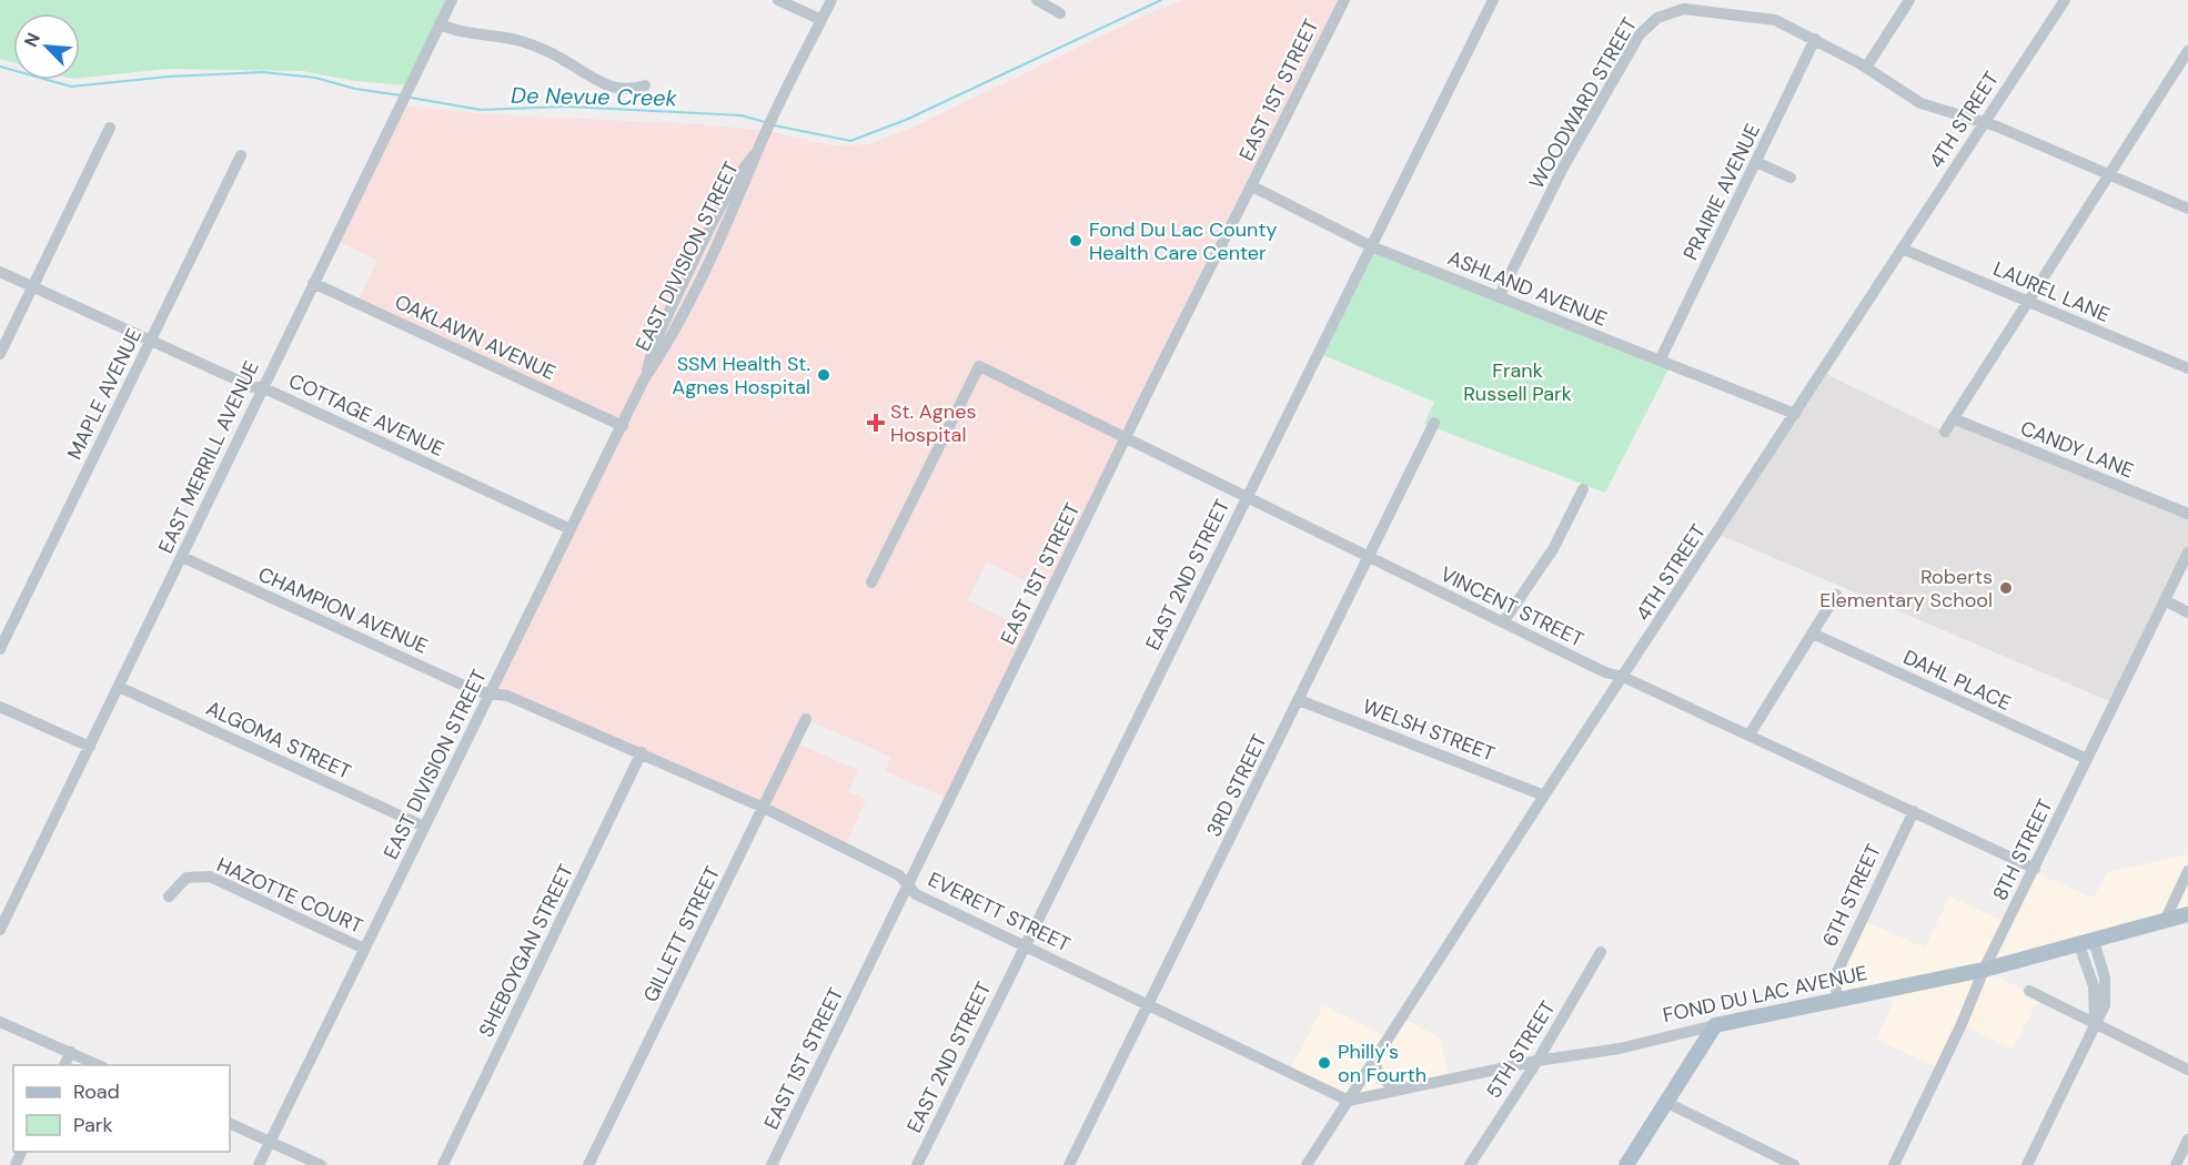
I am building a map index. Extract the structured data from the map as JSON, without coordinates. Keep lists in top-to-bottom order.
{
  "streets": {
    "main road": ["FOND DU LAC AVENUE"],
    "street": [
      "EAST 1ST STREET",
      "WOODWARD STREET",
      "4TH STREET",
      "PRAIRIE AVENUE",
      "EAST DIVISION STREET",
      "ASHLAND AVENUE",
      "LAUREL LANE",
      "OAKLAWN AVENUE",
      "MAPLE AVENUE",
      "COTTAGE AVENUE",
      "CANDY LANE",
      "EAST MERRILL AVENUE",
      "EAST 2ND STREET",
      "VINCENT STREET",
      "CHAMPION AVENUE",
      "DAHL PLACE",
      "WELSH STREET",
      "ALGOMA STREET",
      "3RD STREET",
      "8TH STREET",
      "HAZOTTE COURT",
      "6TH STREET",
      "EVERETT STREET",
      "GILLETT STREET",
      "SHEBOYGAN STREET",
      "5TH STREET"
    ]
  },
  "crossings": [
    ["EAST 1ST STREET", "ASHLAND AVENUE"],
    ["EAST 1ST STREET", "VINCENT STREET"],
    ["EAST 1ST STREET", "EVERETT STREET"],
    ["WOODWARD STREET", "4TH STREET"],
    ["WOODWARD STREET", "PRAIRIE AVENUE"],
    ["WOODWARD STREET", "ASHLAND AVENUE"],
    ["4TH STREET", "ASHLAND AVENUE"],
    ["4TH STREET", "LAUREL LANE"],
    ["4TH STREET", "VINCENT STREET"],
    ["4TH STREET", "WELSH STREET"],
    ["4TH STREET", "EVERETT STREET"],
    ["4TH STREET", "FOND DU LAC AVENUE"],
    ["PRAIRIE AVENUE", "ASHLAND AVENUE"],
    ["EAST DIVISION STREET", "OAKLAWN AVENUE"],
    ["EAST DIVISION STREET", "COTTAGE AVENUE"],
    ["EAST DIVISION STREET", "CHAMPION AVENUE"],
    ["EAST DIVISION STREET", "ALGOMA STREET"],
    ["EAST DIVISION STREET", "HAZOTTE COURT"],
    ["EAST DIVISION STREET", "EVERETT STREET"],
    ["ASHLAND AVENUE", "EAST 2ND STREET"],
    ["OAKLAWN AVENUE", "EAST MERRILL AVENUE"],
    ["MAPLE AVENUE", "COTTAGE AVENUE"],
    ["COTTAGE AVENUE", "EAST MERRILL AVENUE"],
    ["EAST MERRILL AVENUE", "CHAMPION AVENUE"],
    ["EAST MERRILL AVENUE", "ALGOMA STREET"],
    ["EAST 2ND STREET", "VINCENT STREET"],
    ["EAST 2ND STREET", "EVERETT STREET"],
    ["VINCENT STREET", "3RD STREET"],
    ["VINCENT STREET", "8TH STREET"],
    ["VINCENT STREET", "6TH STREET"],
    ["CHAMPION AVENUE", "EVERETT STREET"],
    ["DAHL PLACE", "8TH STREET"],
    ["WELSH STREET", "3RD STREET"],
    ["3RD STREET", "EVERETT STREET"],
    ["8TH STREET", "FOND DU LAC AVENUE"],
    ["6TH STREET", "FOND DU LAC AVENUE"],
    ["EVERETT STREET", "GILLETT STREET"],
    ["EVERETT STREET", "SHEBOYGAN STREET"],
    ["EVERETT STREET", "FOND DU LAC AVENUE"],
    ["FOND DU LAC AVENUE", "5TH STREET"]
  ],
  "water": ["De Nevue Creek"],
  "parks": ["Frank Russell Park"],
  "places": {
    "other": [
      "Fond Du Lac County Health Care Center",
      "SSM Health St. Agnes Hospital",
      "Roberts Elementary School",
      "Philly's on Fourth"
    ],
    "health": ["St. Agnes Hospital"]
  },
  "legend": ["Road", "Park"],
  "north": "top left"
}
